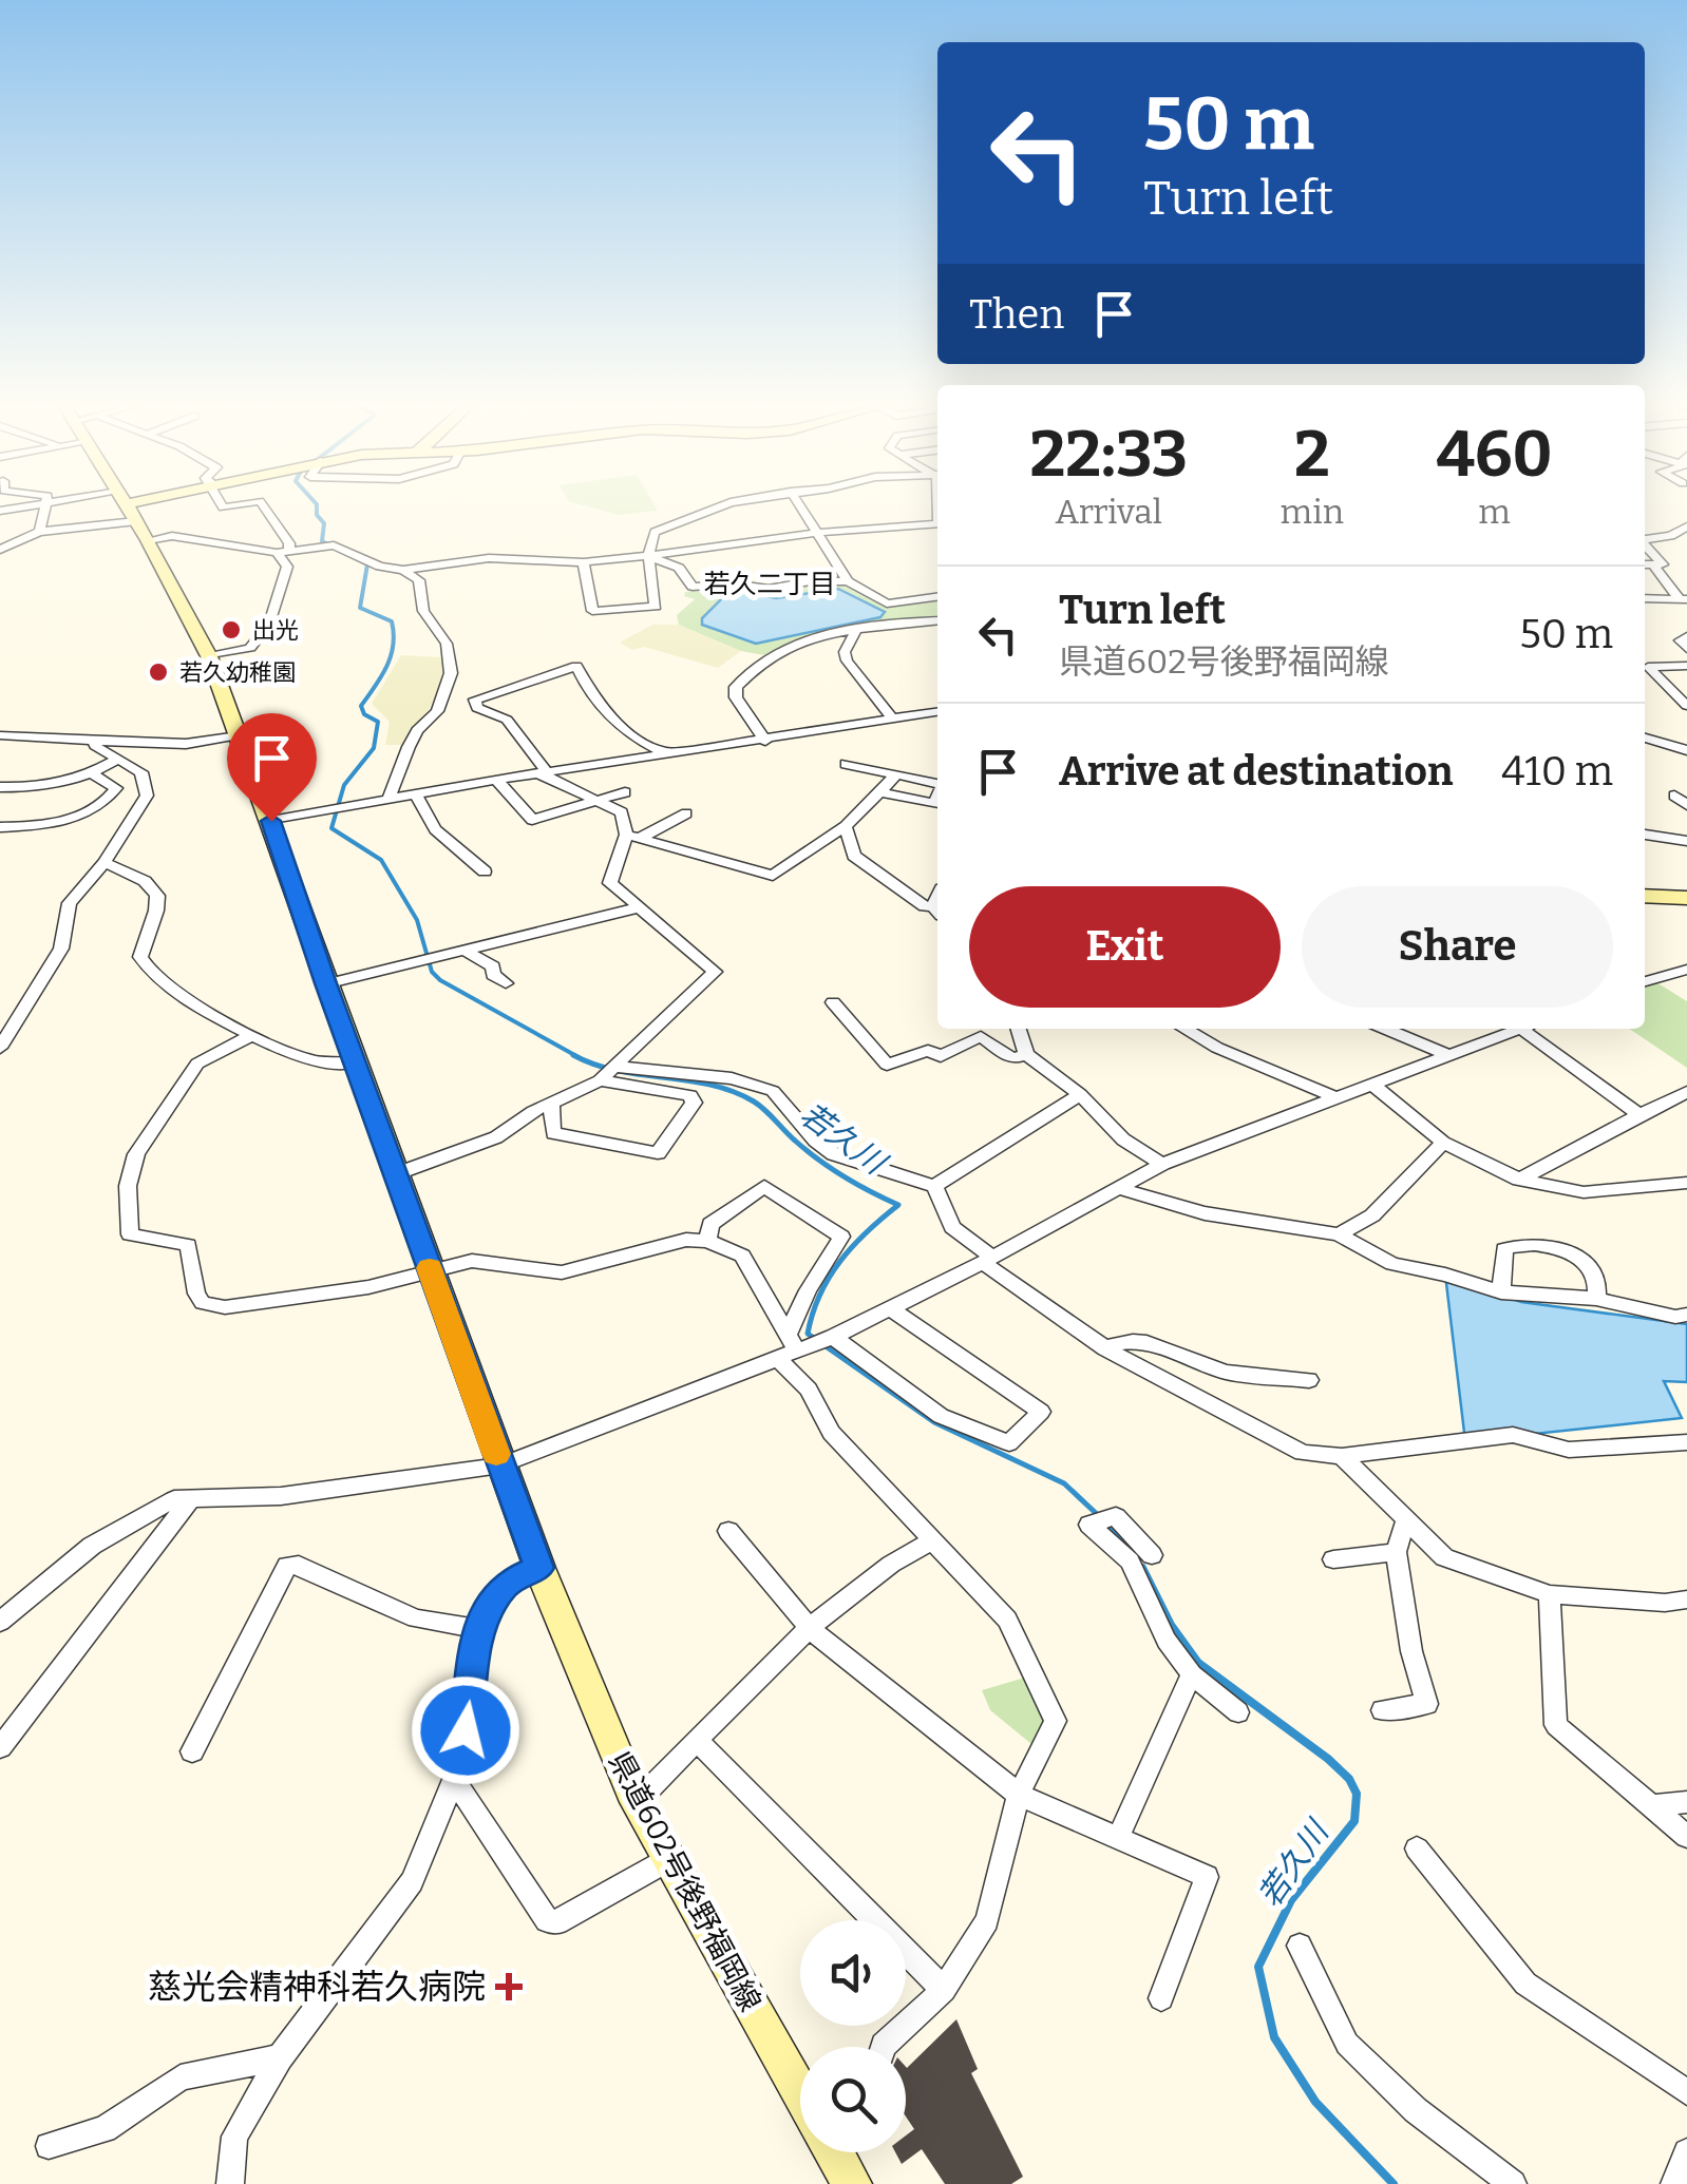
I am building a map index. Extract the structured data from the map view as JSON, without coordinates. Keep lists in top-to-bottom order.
{
  "streets": {
    "main road": ["県道602号後野福岡線"]
  },
  "districts": ["若久二丁目"],
  "water": ["若久川"],
  "places": {
    "other": ["出光", "若久幼稚園"],
    "health": ["慈光会精神科若久病院"]
  },
  "page": {
    "turn": ["50 m", "Turn left"],
    "then": "Then",
    "eta": [
      "22:33",
      "Arrival",
      "2",
      "min",
      "460",
      "m"
    ],
    "list": [
      {
        "name": "Turn left",
        "note": "県道602号後野福岡線",
        "value": "50 m"
      },
      {
        "name": "Arrive at destination",
        "value": "410 m"
      }
    ],
    "buttons": ["Exit", "Share"]
  }
}
